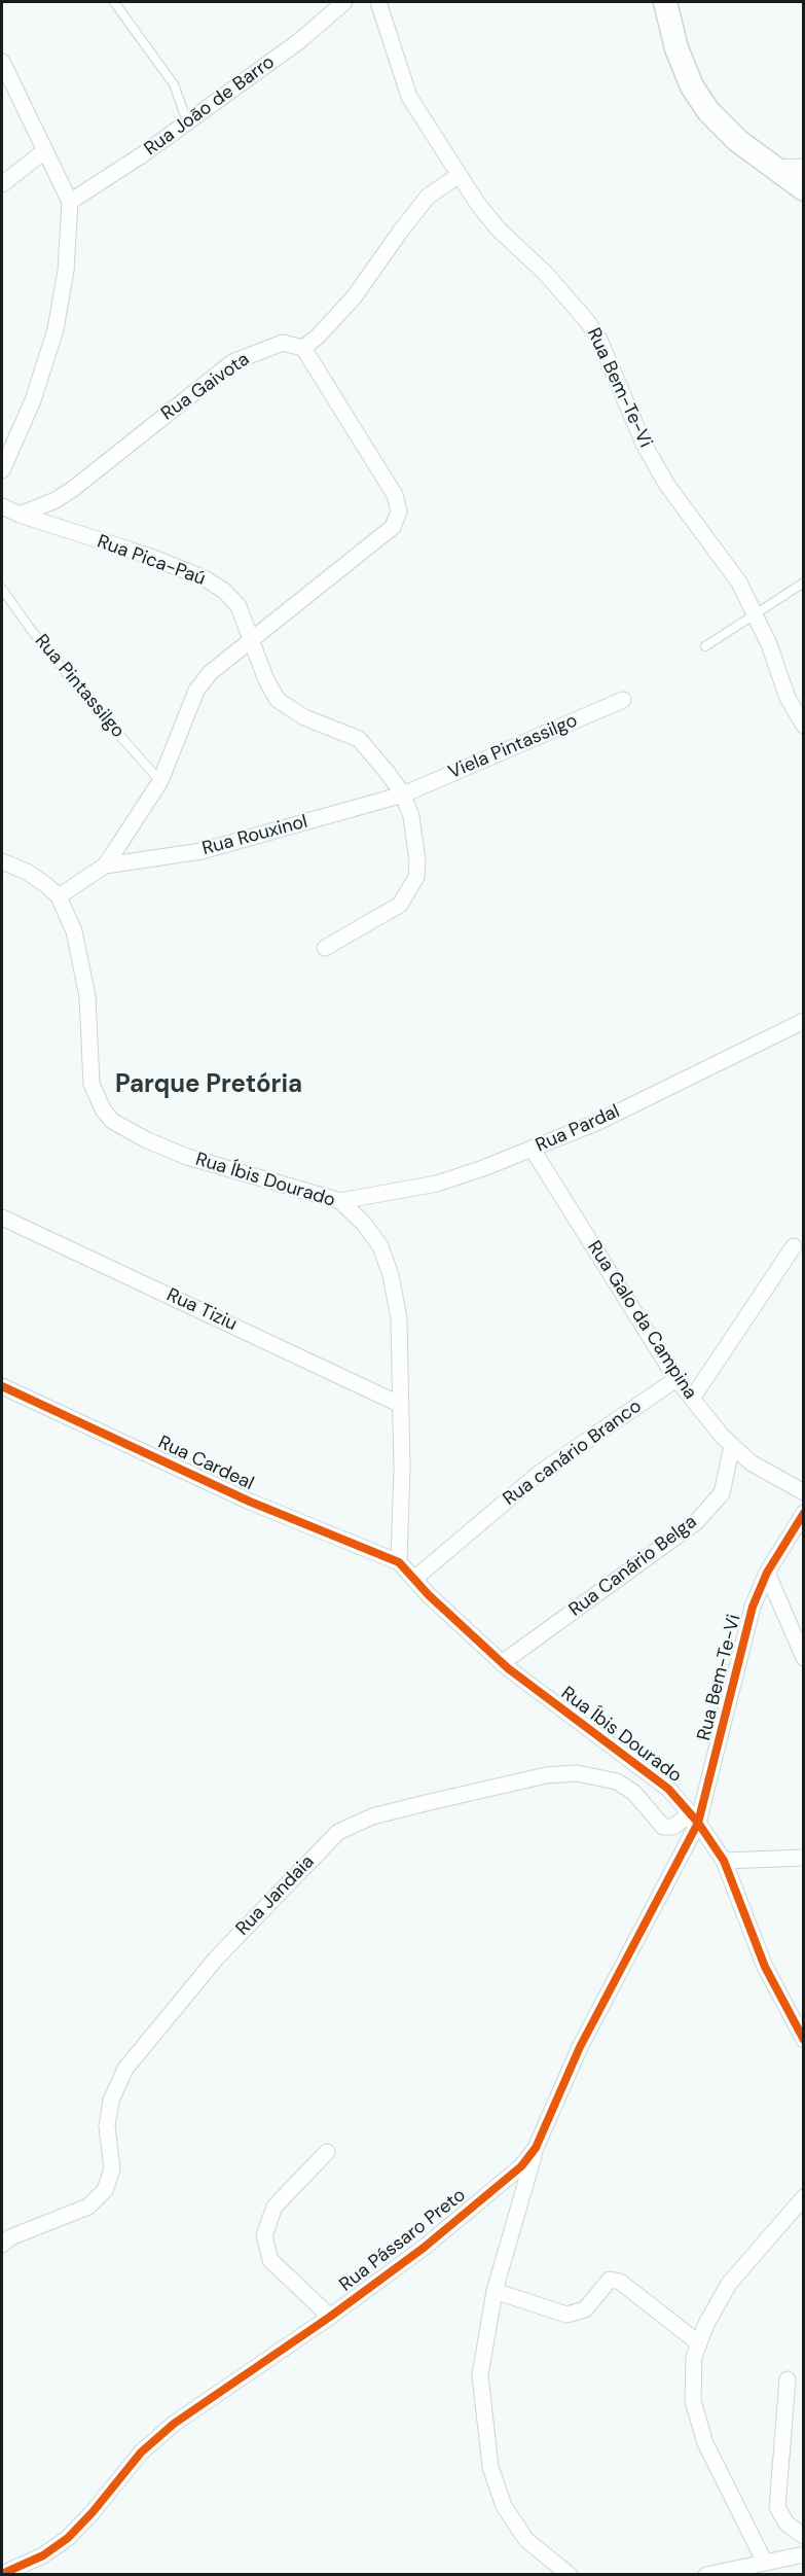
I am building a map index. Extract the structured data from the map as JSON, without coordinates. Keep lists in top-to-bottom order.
{
  "streets": {
    "street": [
      "Rua João de Barro",
      "Rua Gaivota",
      "Rua Bem-Te-Vi",
      "Rua Pica-Paú",
      "Viela Pintassilgo",
      "Rua Rouxinol",
      "Rua Pardal",
      "Rua Íbis Dourado",
      "Rua Tiziu",
      "Rua Galo da Campina",
      "Rua canário Branco",
      "Rua Cardeal",
      "Rua Canário Belga",
      "Rua Jandaia",
      "Rua Pássaro Preto"
    ],
    "lane": ["Rua Pintassilgo"]
  },
  "crossings": [
    ["Rua Gaivota", "Rua Pica-Paú"],
    ["Rua Bem-Te-Vi", "Rua Íbis Dourado"],
    ["Rua Bem-Te-Vi", "Rua Jandaia"],
    ["Rua Bem-Te-Vi", "Rua Pássaro Preto"],
    ["Rua Pica-Paú", "Viela Pintassilgo"],
    ["Rua Pica-Paú", "Rua Rouxinol"],
    ["Viela Pintassilgo", "Rua Rouxinol"],
    ["Rua Pardal", "Rua Íbis Dourado"],
    ["Rua Pardal", "Rua Galo da Campina"],
    ["Rua Íbis Dourado", "Rua Tiziu"],
    ["Rua Íbis Dourado", "Rua canário Branco"],
    ["Rua Íbis Dourado", "Rua Cardeal"],
    ["Rua Íbis Dourado", "Rua Canário Belga"],
    ["Rua Íbis Dourado", "Rua Jandaia"],
    ["Rua Íbis Dourado", "Rua Pássaro Preto"],
    ["Rua Galo da Campina", "Rua canário Branco"],
    ["Rua Galo da Campina", "Rua Canário Belga"],
    ["Rua Jandaia", "Rua Pássaro Preto"]
  ],
  "districts": ["Parque Pretória"]
}
